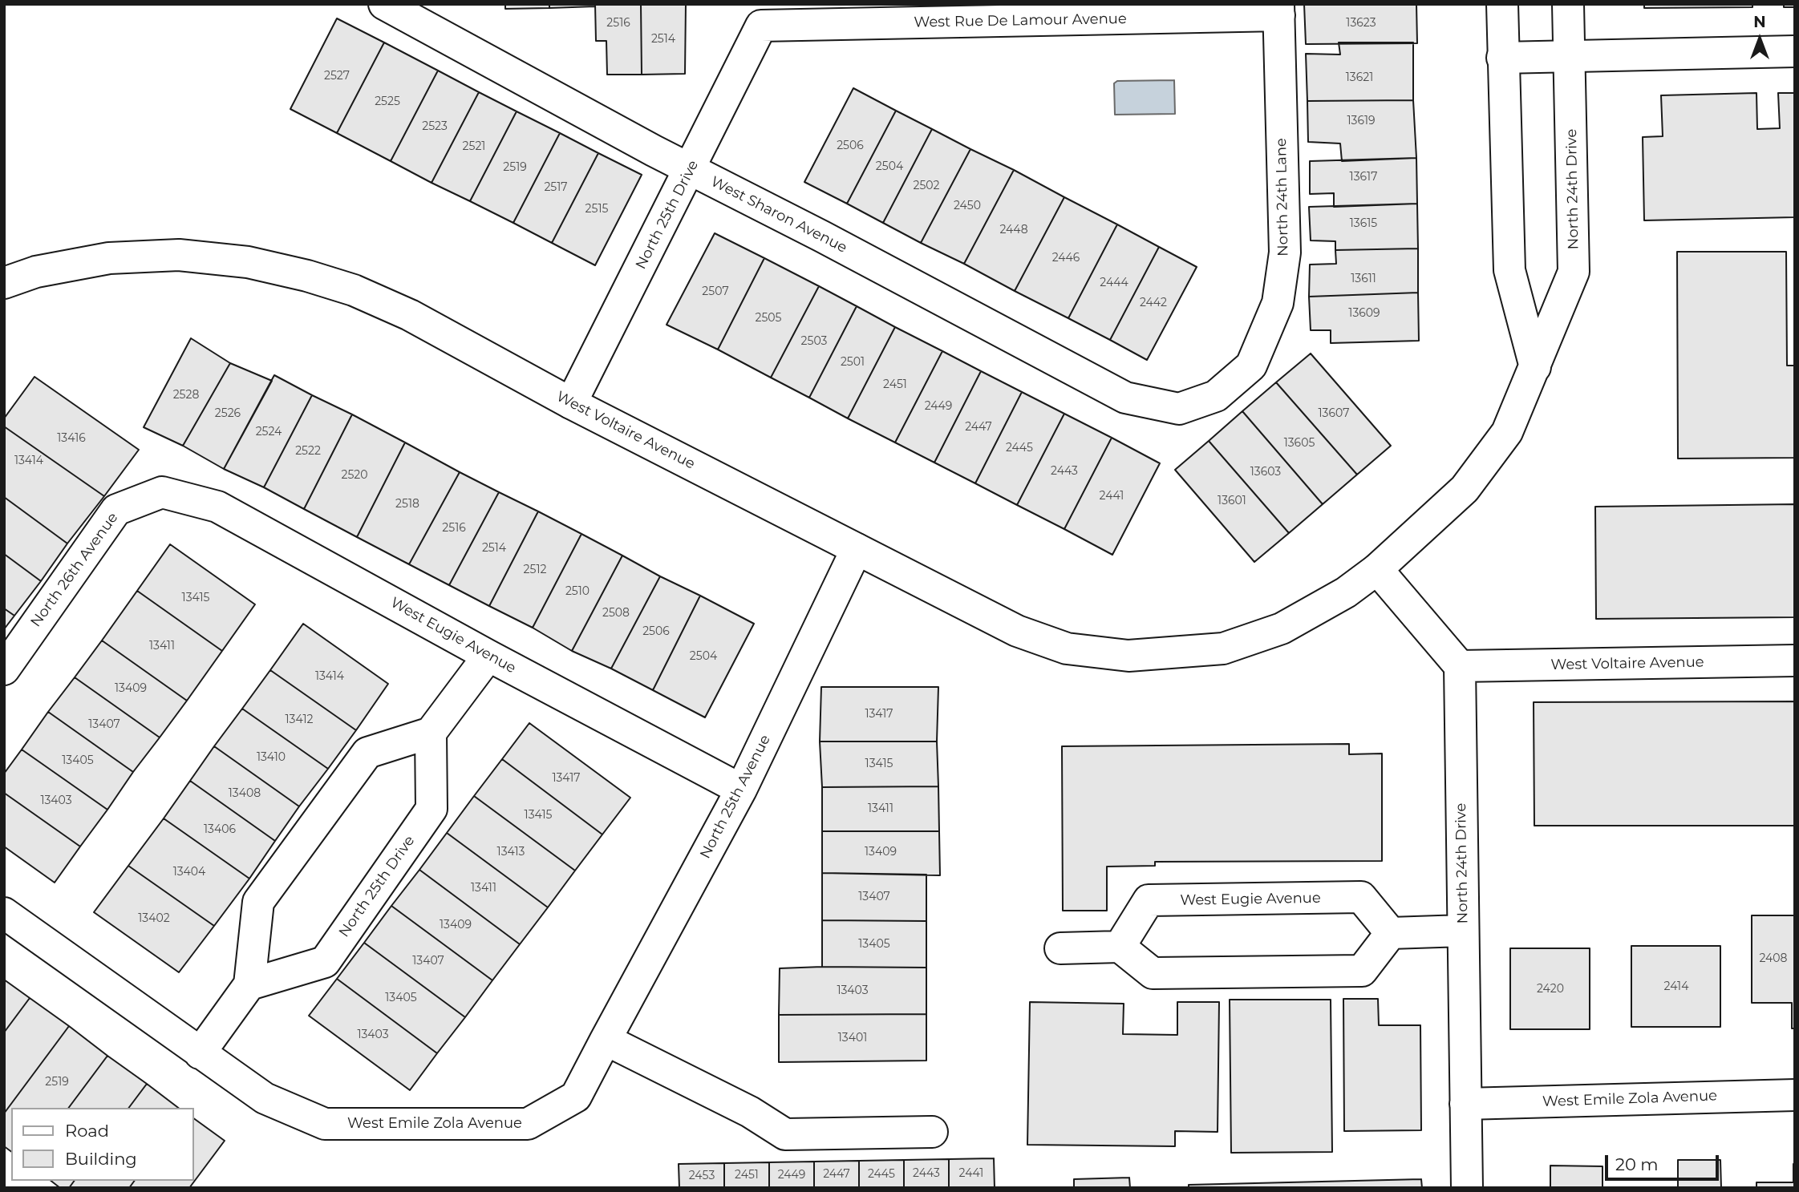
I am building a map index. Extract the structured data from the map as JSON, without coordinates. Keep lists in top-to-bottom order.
{
  "streets": {
    "street": [
      "West Rue De Lamour Avenue",
      "North 24th Drive",
      "North 24th Lane",
      "North 25th Drive",
      "West Sharon Avenue",
      "West Voltaire Avenue",
      "North 26th Avenue",
      "West Eugie Avenue",
      "North 25th Avenue",
      "West Emile Zola Avenue"
    ]
  },
  "crossings": [
    ["West Rue De Lamour Avenue", "North 24th Lane"],
    ["West Rue De Lamour Avenue", "North 25th Drive"],
    ["North 24th Drive", "West Voltaire Avenue"],
    ["North 24th Drive", "West Emile Zola Avenue"],
    ["North 24th Lane", "West Sharon Avenue"],
    ["North 25th Drive", "West Sharon Avenue"],
    ["North 25th Drive", "West Voltaire Avenue"],
    ["West Voltaire Avenue", "North 25th Avenue"],
    ["North 26th Avenue", "West Eugie Avenue"],
    ["West Eugie Avenue", "North 25th Avenue"],
    ["North 25th Avenue", "West Emile Zola Avenue"]
  ],
  "house_numbers": [
    "2516",
    "13623",
    "2514",
    "2527",
    "13621",
    "2525",
    "13619",
    "2523",
    "2506",
    "2521",
    "2504",
    "2519",
    "13617",
    "2502",
    "2517",
    "2450",
    "2515",
    "13615",
    "2448",
    "2446",
    "13611",
    "2444",
    "2507",
    "2442",
    "13609",
    "2505",
    "2503",
    "2501",
    "2451",
    "2528",
    "2449",
    "2526",
    "13607",
    "2447",
    "2524",
    "13416",
    "13605",
    "2445",
    "2522",
    "13414",
    "2443",
    "13603",
    "2520",
    "2441",
    "13601",
    "2518",
    "2516",
    "2514",
    "2512",
    "2510",
    "13415",
    "2508",
    "2506",
    "13411",
    "2504",
    "13414",
    "13409",
    "13417",
    "13412",
    "13407",
    "13410",
    "13405",
    "13415",
    "13417",
    "13408",
    "13403",
    "13411",
    "13415",
    "13406",
    "13413",
    "13409",
    "13404",
    "13411",
    "13407",
    "13402",
    "13409",
    "13405",
    "2408",
    "13407",
    "2414",
    "2420",
    "13403",
    "13405",
    "13403",
    "13401",
    "2519",
    "2443",
    "2441",
    "2447",
    "2445",
    "2451",
    "2449",
    "2453"
  ],
  "legend": ["Road", "Building"],
  "scale_bar": "20 m",
  "north": "top"
}
